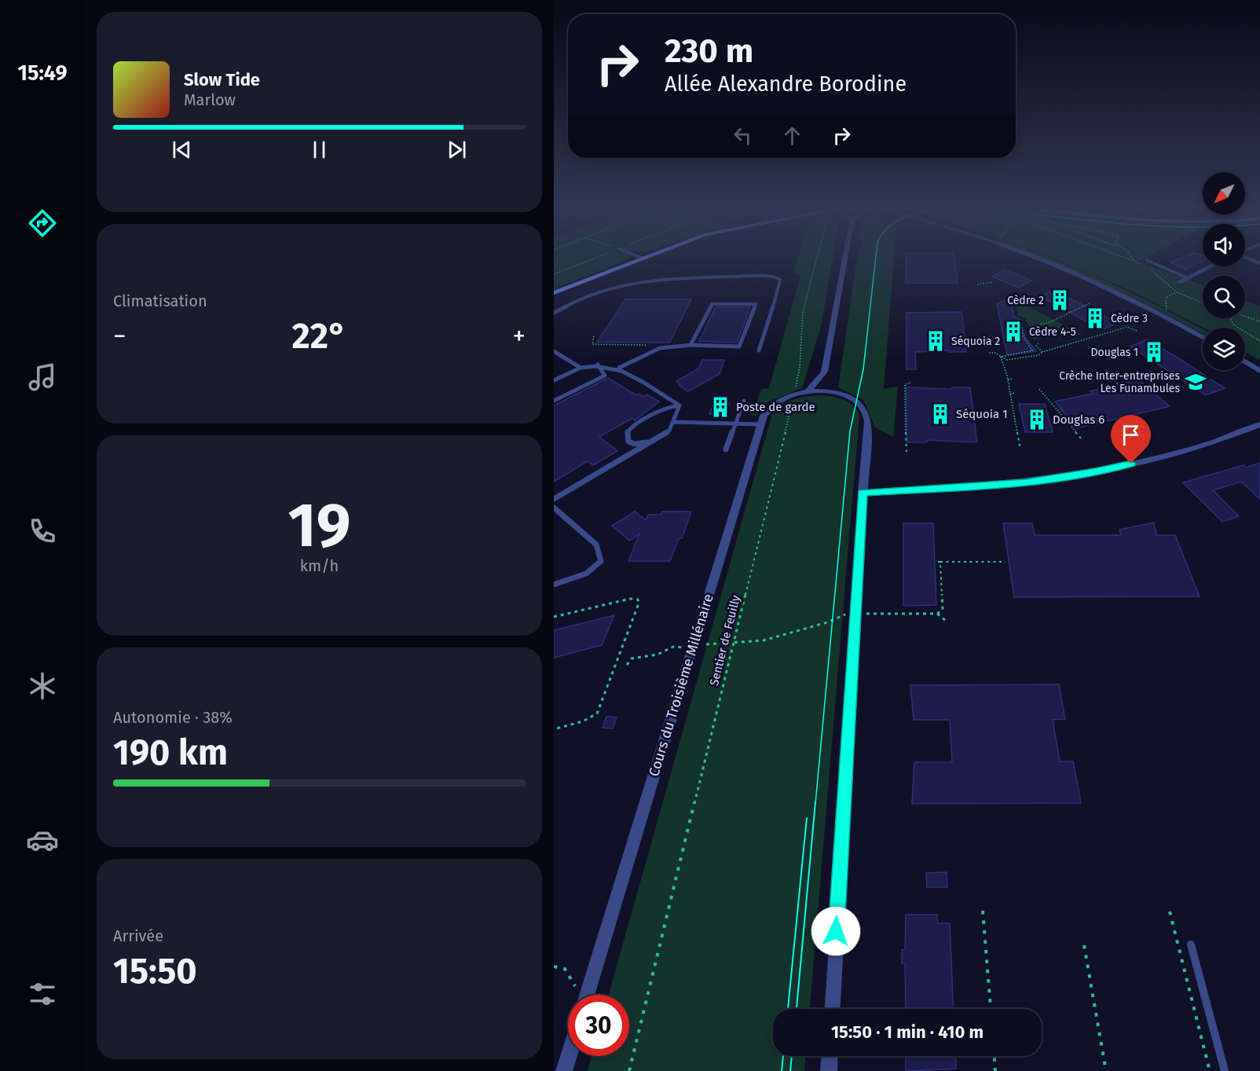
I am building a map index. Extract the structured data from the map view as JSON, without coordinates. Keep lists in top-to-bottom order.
{
  "streets": {
    "street": ["Cours du Troisième Millénaire"],
    "path": ["Sentier de Feuilly"]
  },
  "crossings": [
    ["Sentier de Feuilly", "Cours du Troisième Millénaire"]
  ],
  "places": {
    "building": [
      "Cèdre 2",
      "Cèdre 3",
      "Cèdre 4-5",
      "Séquoia 2",
      "Douglas 1",
      "Poste de garde",
      "Séquoia 1",
      "Douglas 6"
    ],
    "school or university": ["Crèche Inter-entreprises Les Funambules"]
  },
  "north": "bottom left",
  "page": {
    "tabs": "15:49",
    "turn": ["230 m", "Allée Alexandre Borodine"],
    "song": ["Slow Tide", "Marlow"],
    "tile": [
      "Climatisation",
      ["19", "km/h"],
      ["Autonomie · 38%", "190 km"],
      ["Arrivée", "15:50"]
    ],
    "heat": ["−", "22°", "+"],
    "limit": "30",
    "trip": "15:50 · 1 min · 410 m"
  }
}
